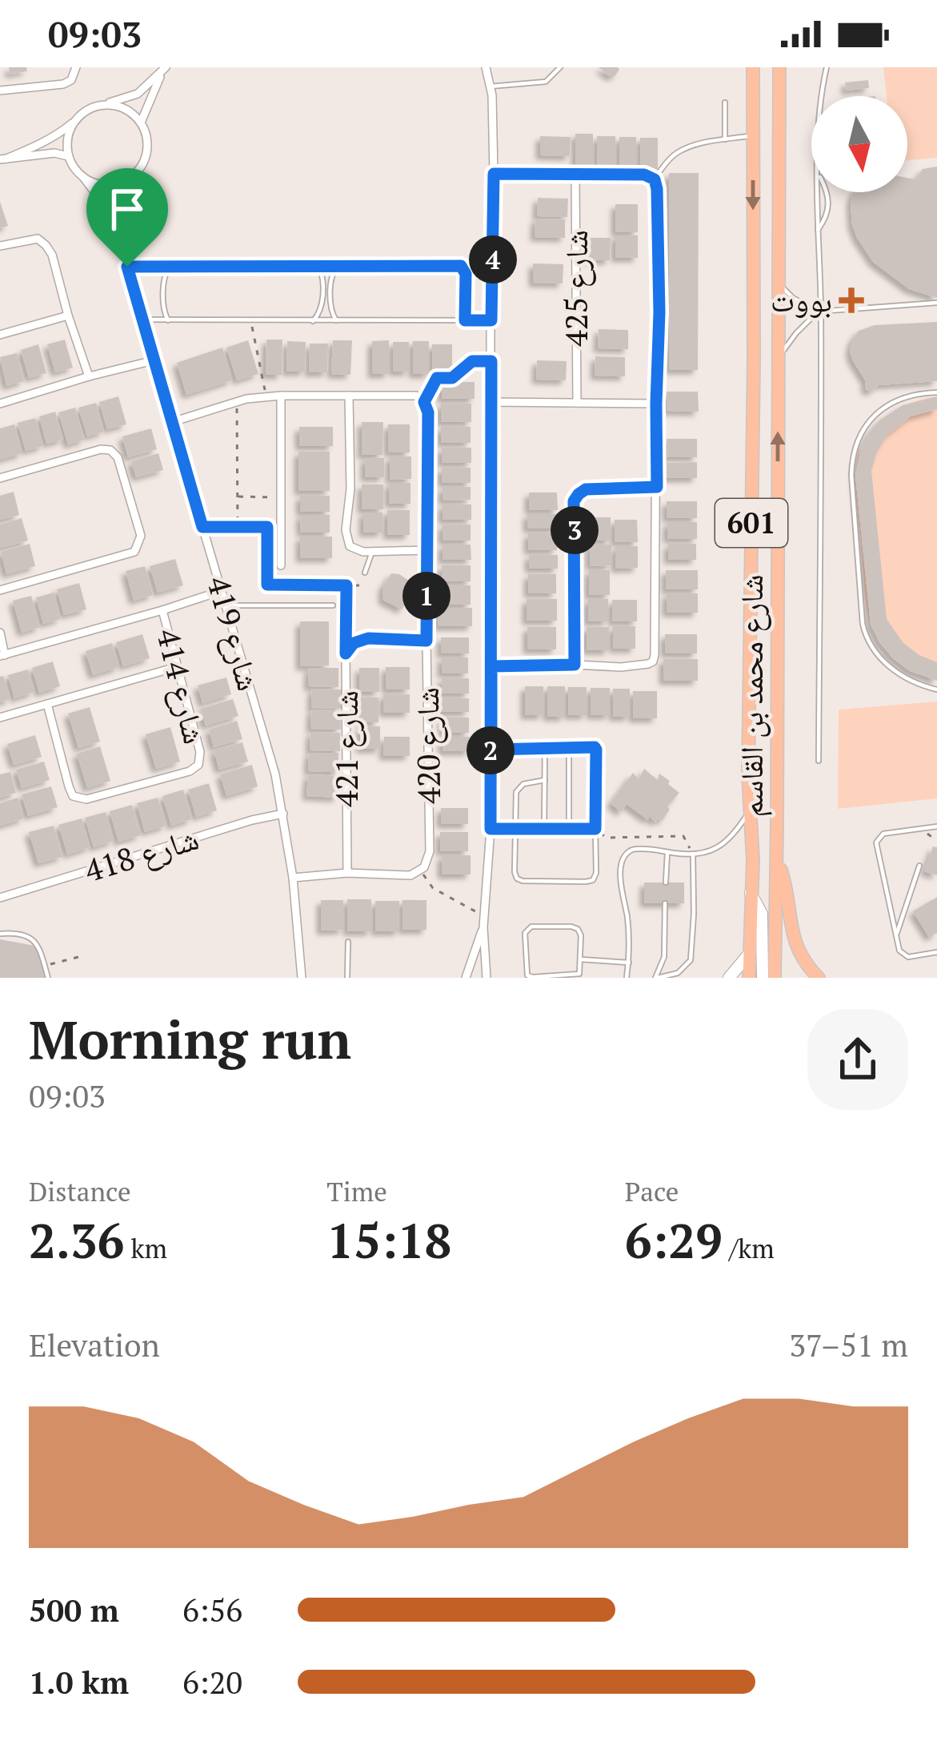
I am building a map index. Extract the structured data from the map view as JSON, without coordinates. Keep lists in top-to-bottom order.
{
  "streets": {
    "main road": ["601", "شارع محمد بن القاسم"],
    "street": [
      "شارع 425",
      "شارع 419",
      "شارع 414",
      "شارع 420",
      "شارع 421",
      "شارع 418"
    ]
  },
  "crossings": [
    ["شارع 419", "شارع 418"],
    ["شارع 420", "شارع 421"]
  ],
  "places": {
    "health": ["بووت"]
  },
  "north": "bottom",
  "page": {
    "status": "09:03",
    "pins": [
      "4",
      "3",
      "1",
      "2"
    ],
    "heading": ["Morning run", "09:03"],
    "stats": [
      ["Distance", "2.36 km"],
      ["Time", "15:18"],
      ["Pace", "6:29 /km"]
    ],
    "chart": ["Elevation", "37–51 m"],
    "list": [
      {
        "name": "500 m",
        "note": "6:56"
      },
      {
        "name": "1.0 km",
        "note": "6:20"
      }
    ]
  }
}
